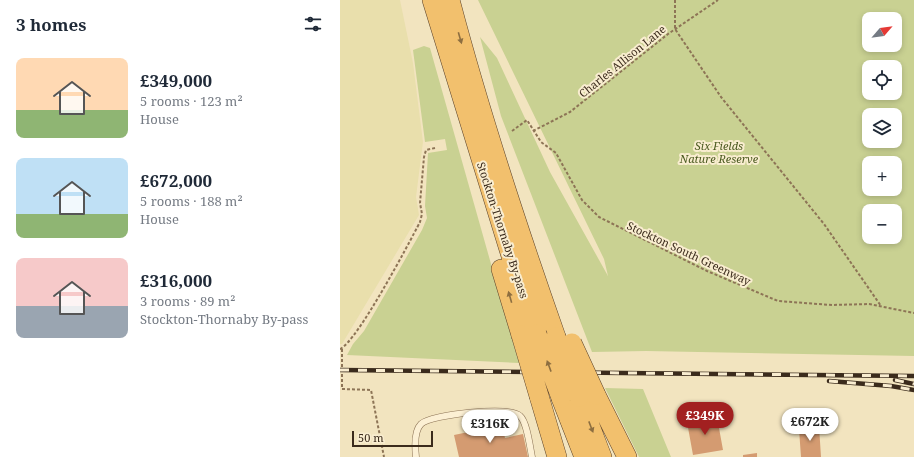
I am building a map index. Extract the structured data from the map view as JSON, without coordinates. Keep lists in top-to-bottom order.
{
  "streets": {
    "highway": ["Stockton-Thornaby By-pass"],
    "path": ["Charles Allison Lane", "Stockton South Greenway"]
  },
  "crossings": [
    ["Charles Allison Lane", "Stockton South Greenway"]
  ],
  "parks": ["Six Fields Nature Reserve"],
  "scale_bar": "50 m",
  "north": "top right",
  "page": {
    "heading": "3 homes",
    "map_buttons": ["+", "−"],
    "list": [
      {
        "name": "£349,000",
        "note": "5 rooms · 123 m² · House"
      },
      {
        "name": "£672,000",
        "note": "5 rooms · 188 m² · House"
      },
      {
        "name": "£316,000",
        "note": "3 rooms · 89 m² · Stockton-Thornaby By-pass"
      }
    ],
    "price": ["£349K", "£672K", "£316K"],
    "scale": "50 m"
  }
}
